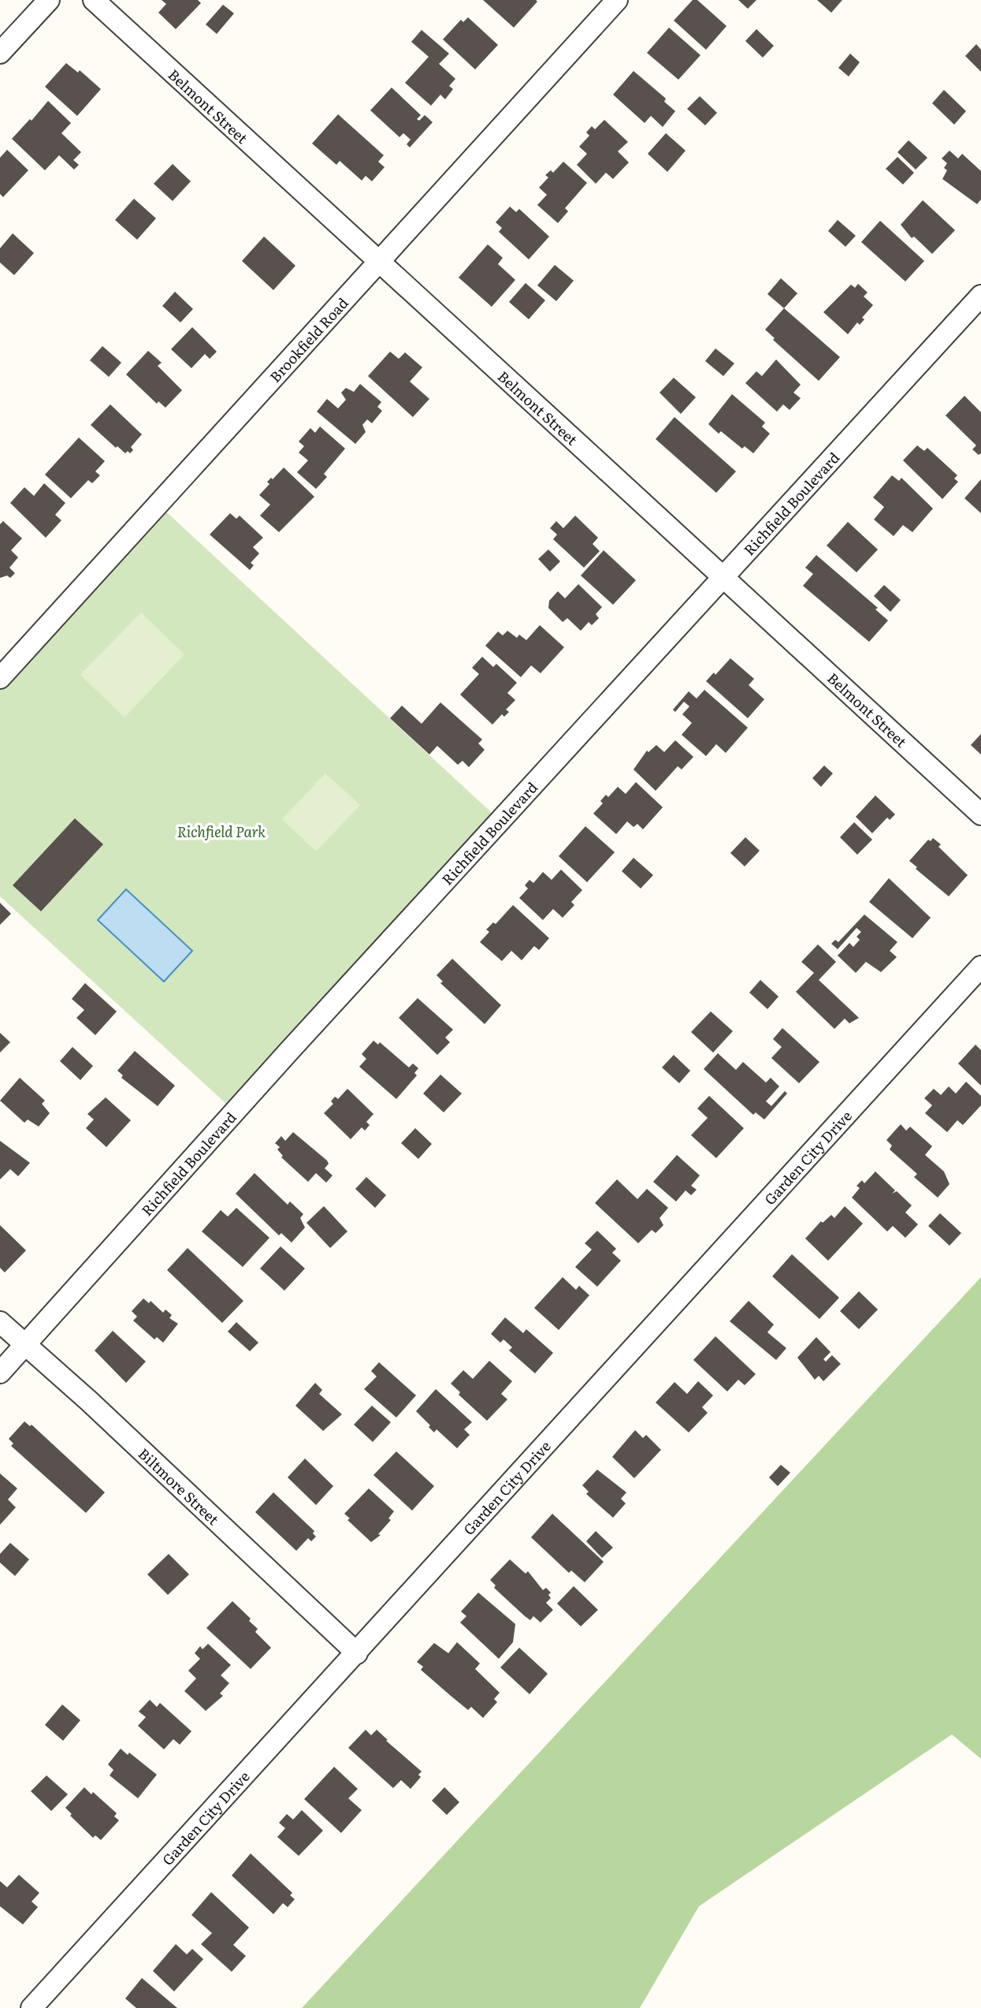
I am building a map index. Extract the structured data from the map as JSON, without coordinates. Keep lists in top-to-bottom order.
{
  "streets": {
    "street": [
      "Belmont Street",
      "Brookfield Road",
      "Richfield Boulevard",
      "Garden City Drive",
      "Biltmore Street"
    ]
  },
  "crossings": [
    ["Belmont Street", "Brookfield Road"],
    ["Belmont Street", "Richfield Boulevard"],
    ["Richfield Boulevard", "Biltmore Street"],
    ["Garden City Drive", "Biltmore Street"]
  ],
  "parks": ["Richfield Park"]
}
